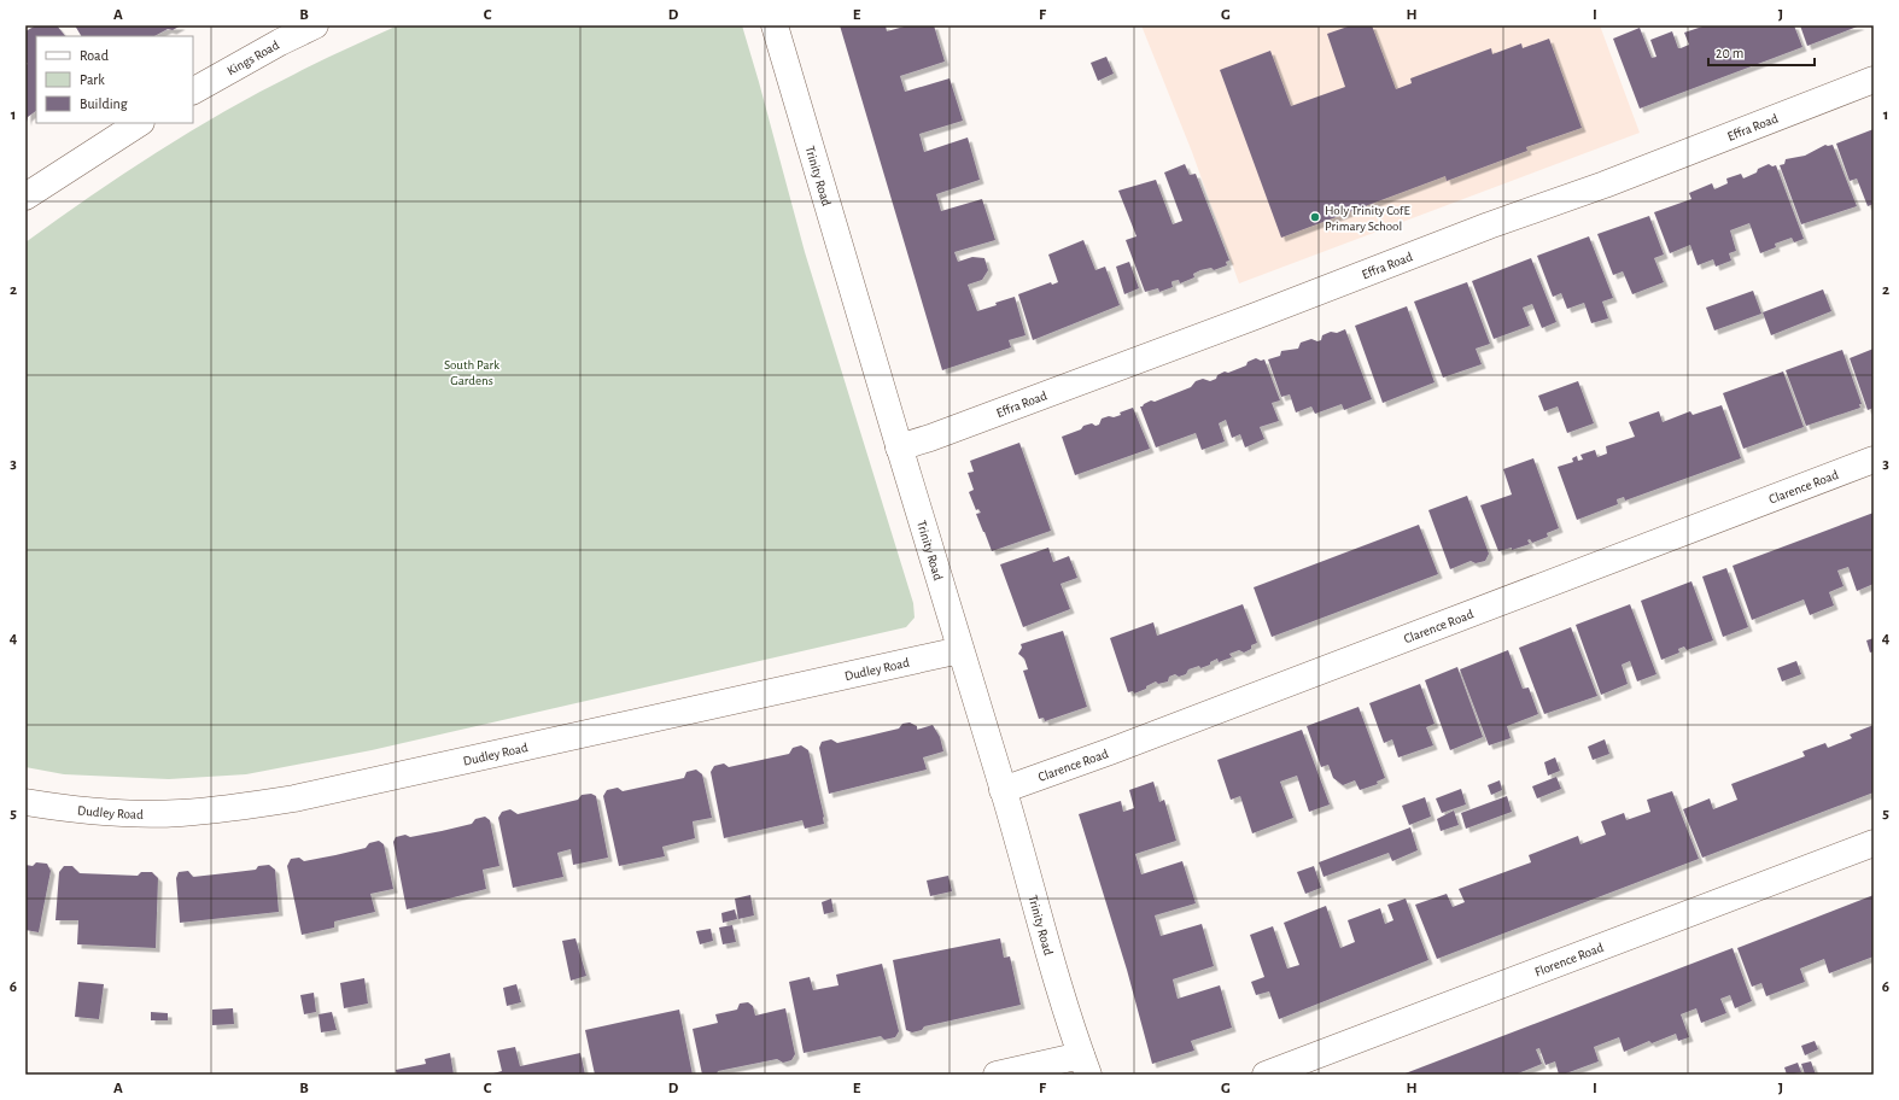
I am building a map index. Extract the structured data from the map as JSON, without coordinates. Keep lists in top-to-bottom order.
{
  "streets": {
    "street": [
      "Kings Road",
      "Effra Road",
      "Trinity Road",
      "Clarence Road",
      "Dudley Road",
      "Florence Road"
    ]
  },
  "crossings": [
    ["Effra Road", "Trinity Road"],
    ["Trinity Road", "Clarence Road"],
    ["Trinity Road", "Dudley Road"]
  ],
  "parks": ["South Park Gardens"],
  "places": ["Holy Trinity CofE Primary School"],
  "legend": ["Road", "Park", "Building"],
  "scale_bar": "20 m",
  "grid": {
    "columns": [
      "A",
      "B",
      "C",
      "D",
      "E",
      "F",
      "G",
      "H",
      "I",
      "J"
    ],
    "rows": [
      "1",
      "2",
      "3",
      "4",
      "5",
      "6"
    ]
  }
}
